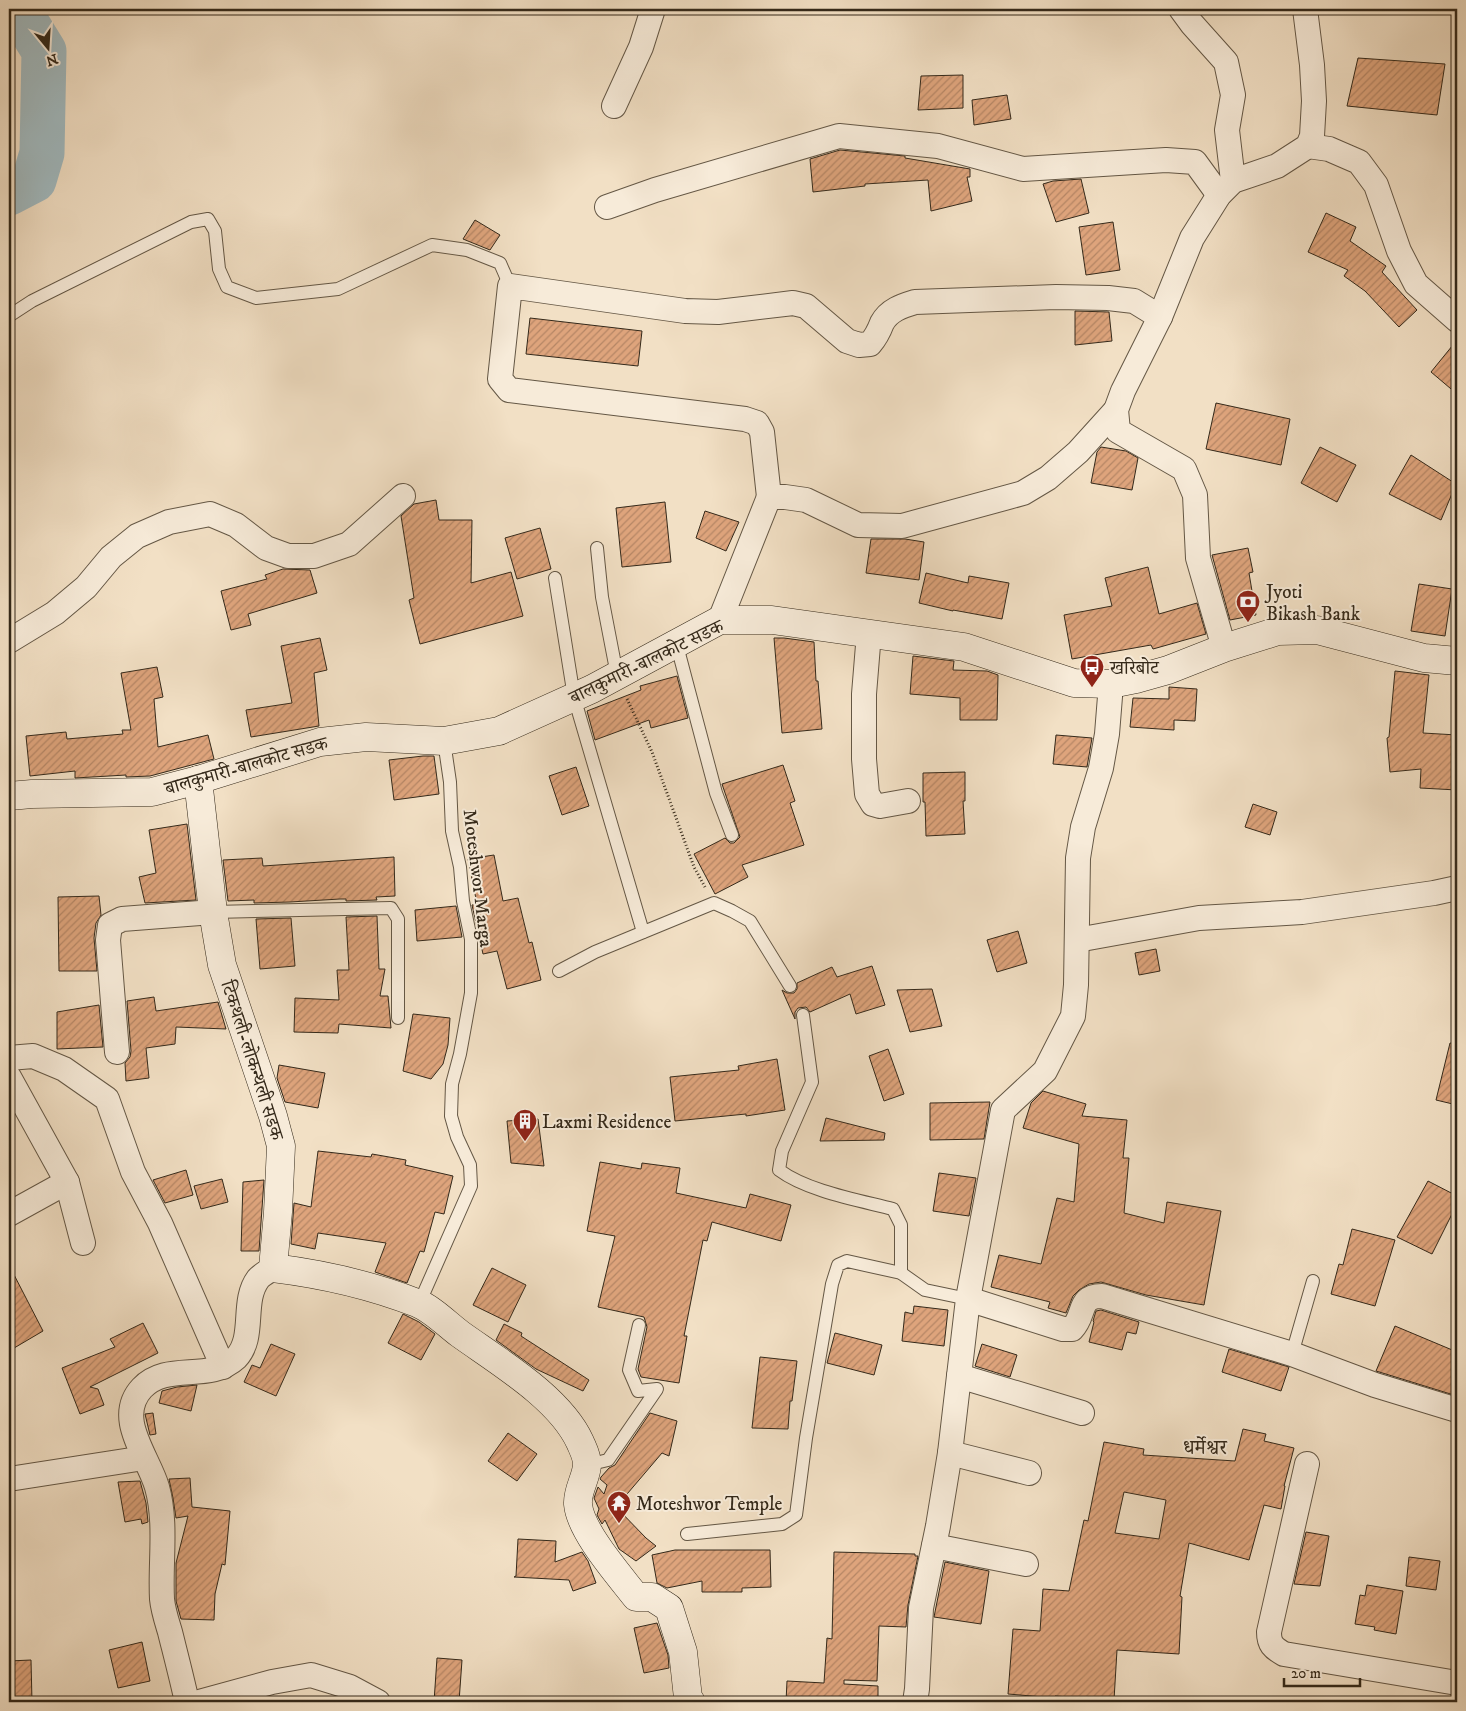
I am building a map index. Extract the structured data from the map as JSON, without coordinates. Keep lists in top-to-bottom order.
{
  "streets": {
    "main road": ["बालकुमारी-बालकोट सडक", "टिकथली-लोकन्थली सडक"],
    "lane": ["Moteshwor Marga"]
  },
  "crossings": [
    ["बालकुमारी-बालकोट सडक", "Moteshwor Marga"],
    ["बालकुमारी-बालकोट सडक", "टिकथली-लोकन्थली सडक"]
  ],
  "districts": ["धर्मेश्वर"],
  "places": {
    "bank": ["Jyoti Bikash Bank"],
    "bus stop": ["खरिबोट"],
    "building": ["Laxmi Residence"],
    "temple": ["Moteshwor Temple"]
  },
  "scale_bar": "20 m",
  "north": "bottom"
}
